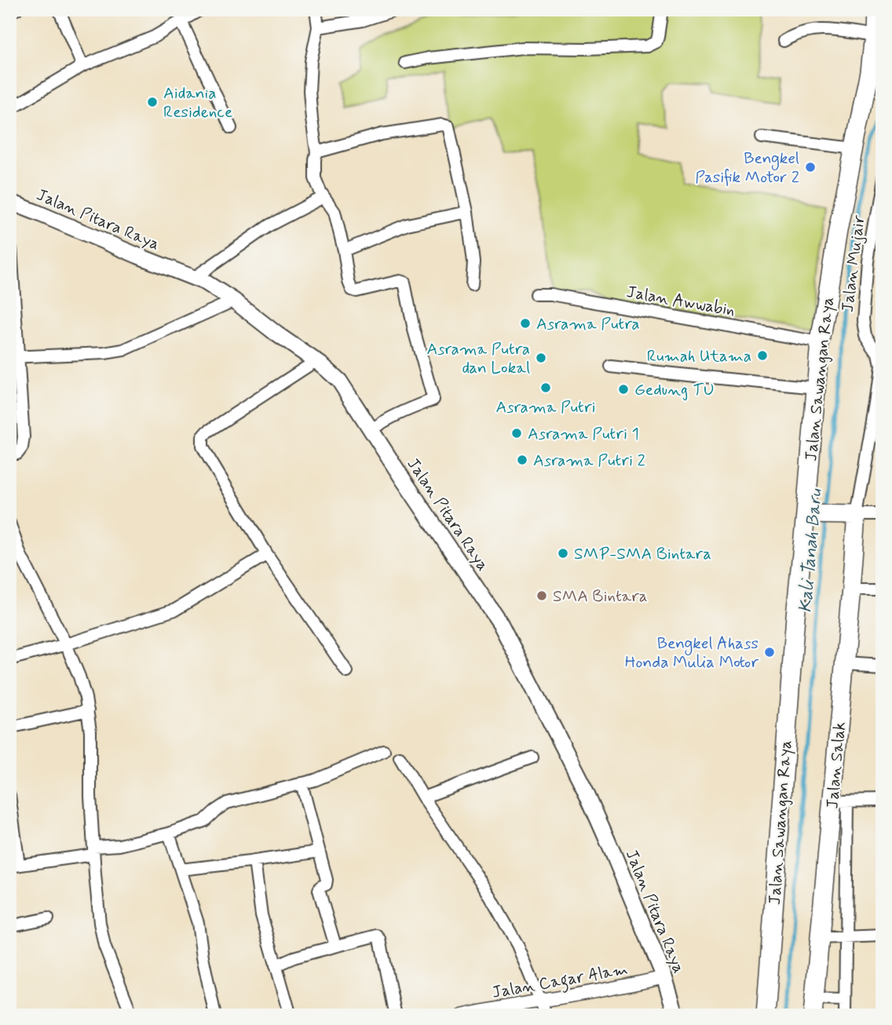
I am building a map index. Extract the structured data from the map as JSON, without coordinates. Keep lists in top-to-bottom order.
{
  "streets": {
    "highway": ["Jalan Sawangan Raya", "Jalan Salak"],
    "main road": ["Jalan Pitara Raya"],
    "street": ["Jalan Mujair", "Jalan Awwabin", "Jalan Cagar Alam"]
  },
  "crossings": [
    ["Jalan Pitara Raya", "Jalan Cagar Alam"],
    ["Jalan Mujair", "Jalan Salak"],
    ["Jalan Awwabin", "Jalan Sawangan Raya"]
  ],
  "water": ["Kali Tanah Baru"],
  "places": [
    "Aidania Residence",
    "Bengkel Pasifik Motor 2",
    "Asrama Putra",
    "Rumah Utama",
    "Asrama Putra dan Lokal",
    "Asrama Putri",
    "Gedung TU",
    "Asrama Putri 1",
    "Asrama Putri 2",
    "SMP-SMA Bintara",
    "SMA Bintara",
    "Bengkel Ahass Honda Mulia Motor"
  ]
}
